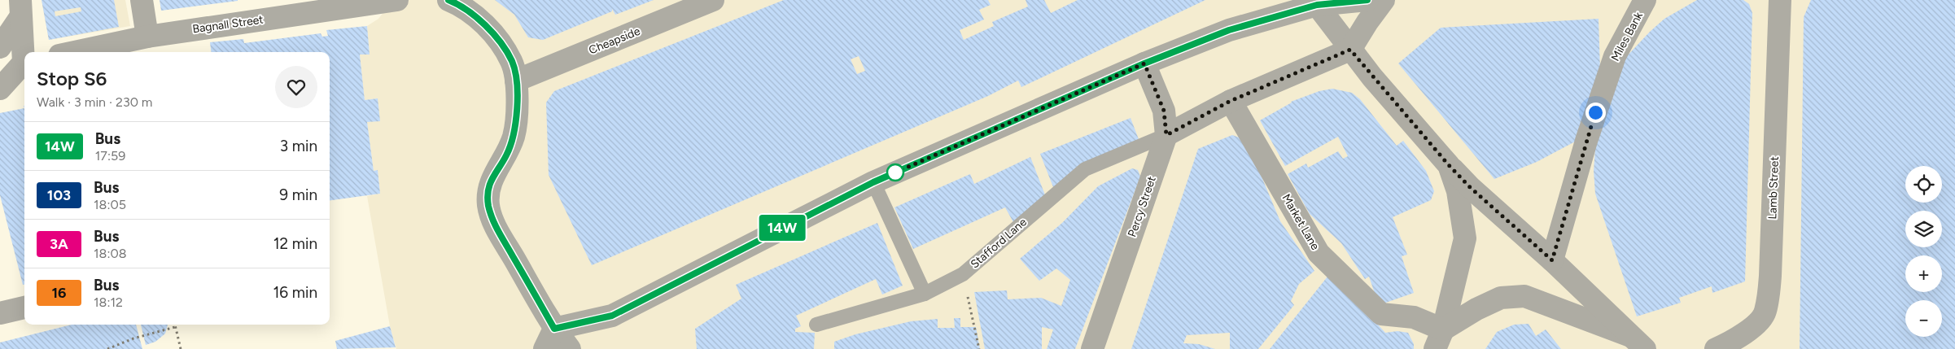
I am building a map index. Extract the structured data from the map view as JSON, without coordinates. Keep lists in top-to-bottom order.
{
  "streets": {
    "street": [
      "Bagnall Street",
      "Miles Bank",
      "Cheapside",
      "Lamb Street",
      "Percy Street",
      "Market Lane"
    ],
    "lane": ["Stafford Lane"]
  },
  "crossings": [
    ["Percy Street", "Stafford Lane"]
  ],
  "lines": ["bus line 14W"],
  "page": {
    "on_map": "14W",
    "heading": ["Stop S6", "Walk · 3 min · 230 m"],
    "list": [
      {
        "mark": "14W",
        "name": "Bus",
        "note": "17:59",
        "value": "3 min"
      },
      {
        "mark": "103",
        "name": "Bus",
        "note": "18:05",
        "value": "9 min"
      },
      {
        "mark": "3A",
        "name": "Bus",
        "note": "18:08",
        "value": "12 min"
      },
      {
        "mark": "16",
        "name": "Bus",
        "note": "18:12",
        "value": "16 min"
      }
    ],
    "map_buttons": ["+", "−"]
  }
}
